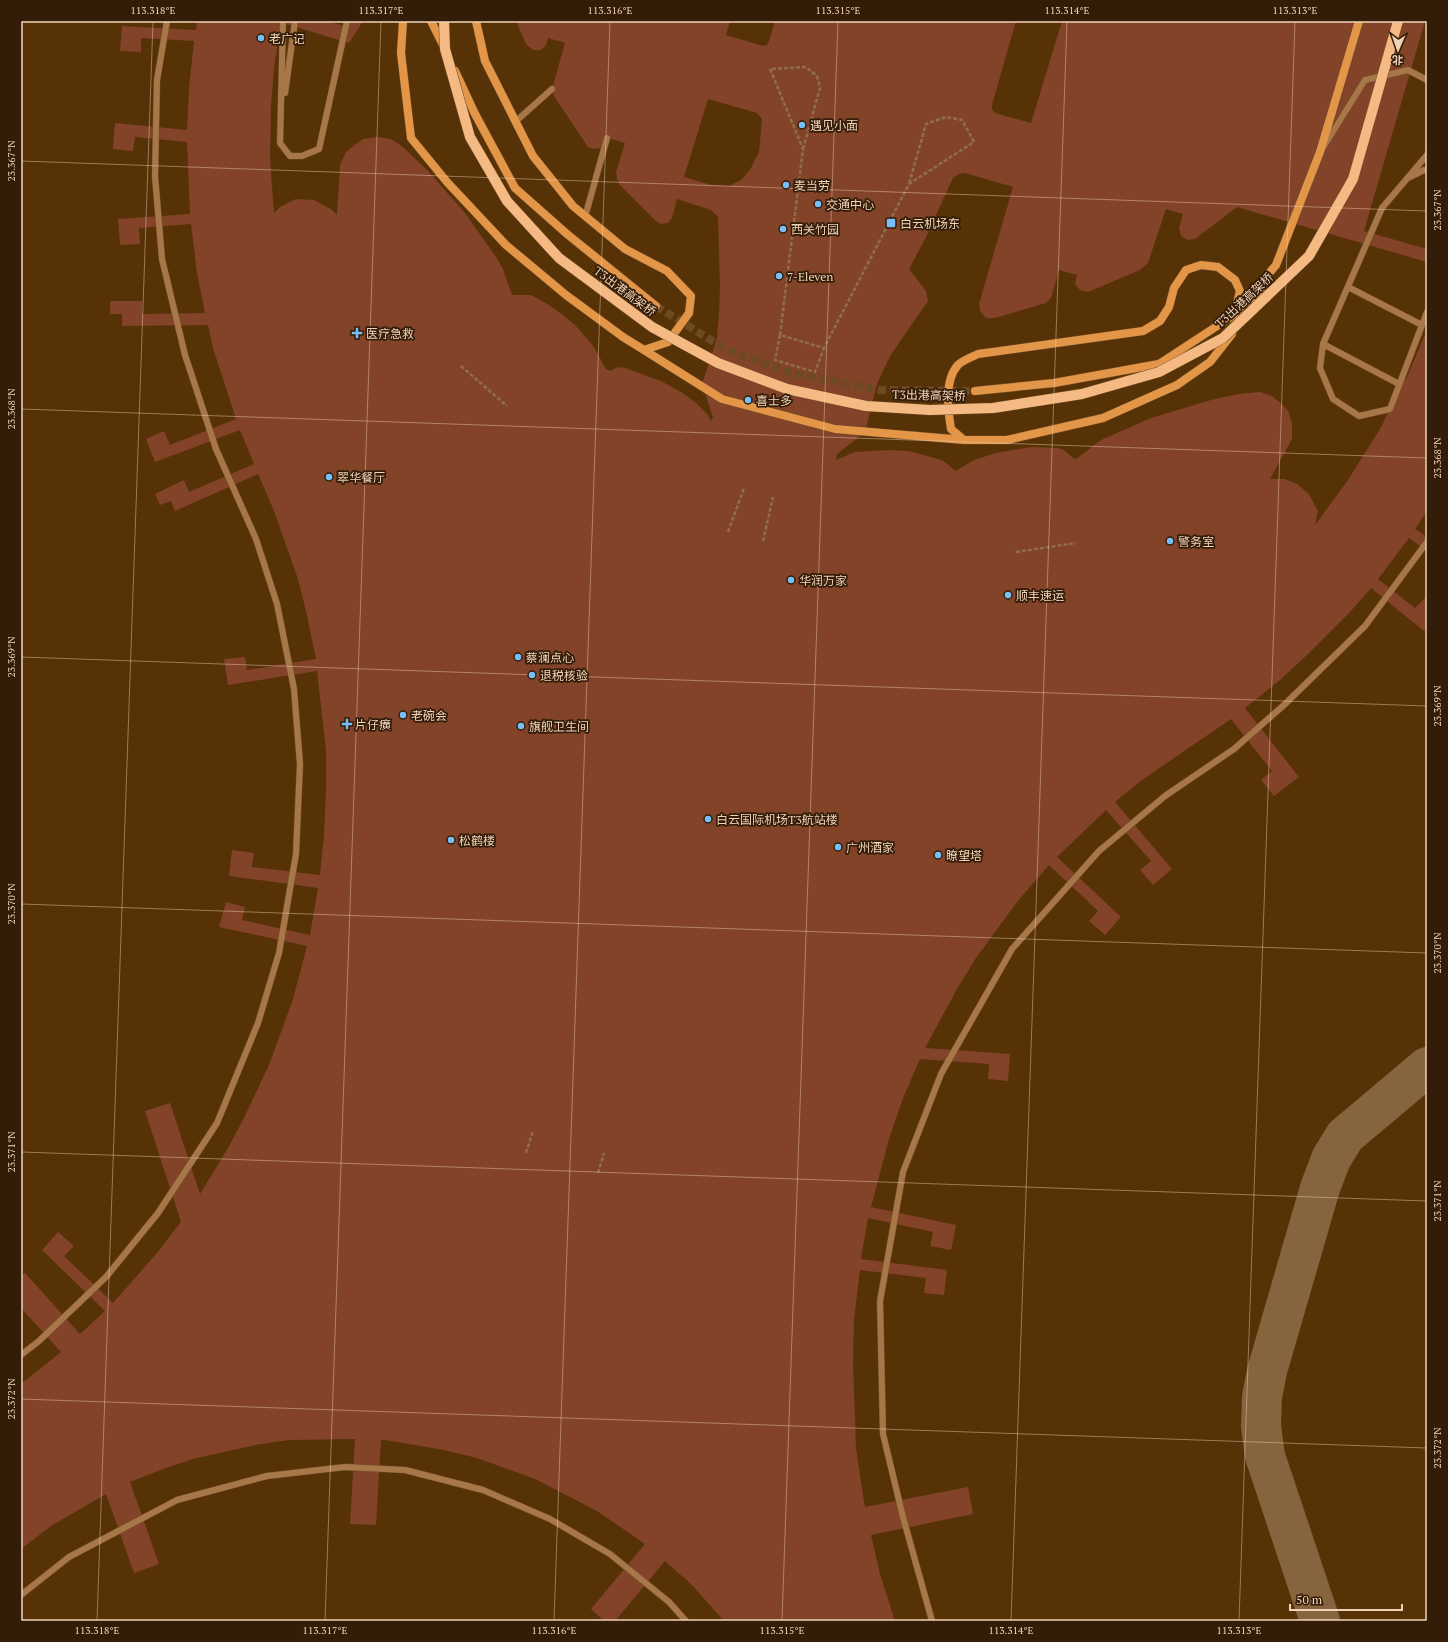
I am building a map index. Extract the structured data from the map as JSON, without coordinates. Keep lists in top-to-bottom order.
{
  "streets": {
    "main road": ["T3出港高架桥"]
  },
  "places": {
    "other": [
      "老广记",
      "遇见小面",
      "麦当劳",
      "交通中心",
      "西关竹园",
      "7-Eleven",
      "喜士多",
      "翠华餐厅",
      "警务室",
      "华润万家",
      "顺丰速运",
      "蔡澜点心",
      "退税核验",
      "老碗会",
      "旗舰卫生间",
      "白云国际机场T3航站楼",
      "松鹤楼",
      "广州酒家",
      "瞭望塔"
    ],
    "transit": ["白云机场东"],
    "health": ["医疗急救", "片仔癀"]
  },
  "scale_bar": "50 m",
  "north": "bottom",
  "coordinates": [
    "113.318°E",
    "113.317°E",
    "113.316°E",
    "113.315°E",
    "113.314°E",
    "113.313°E",
    "23.367°N",
    "23.368°N",
    "23.369°N",
    "23.370°N",
    "23.371°N",
    "23.372°N"
  ]
}
